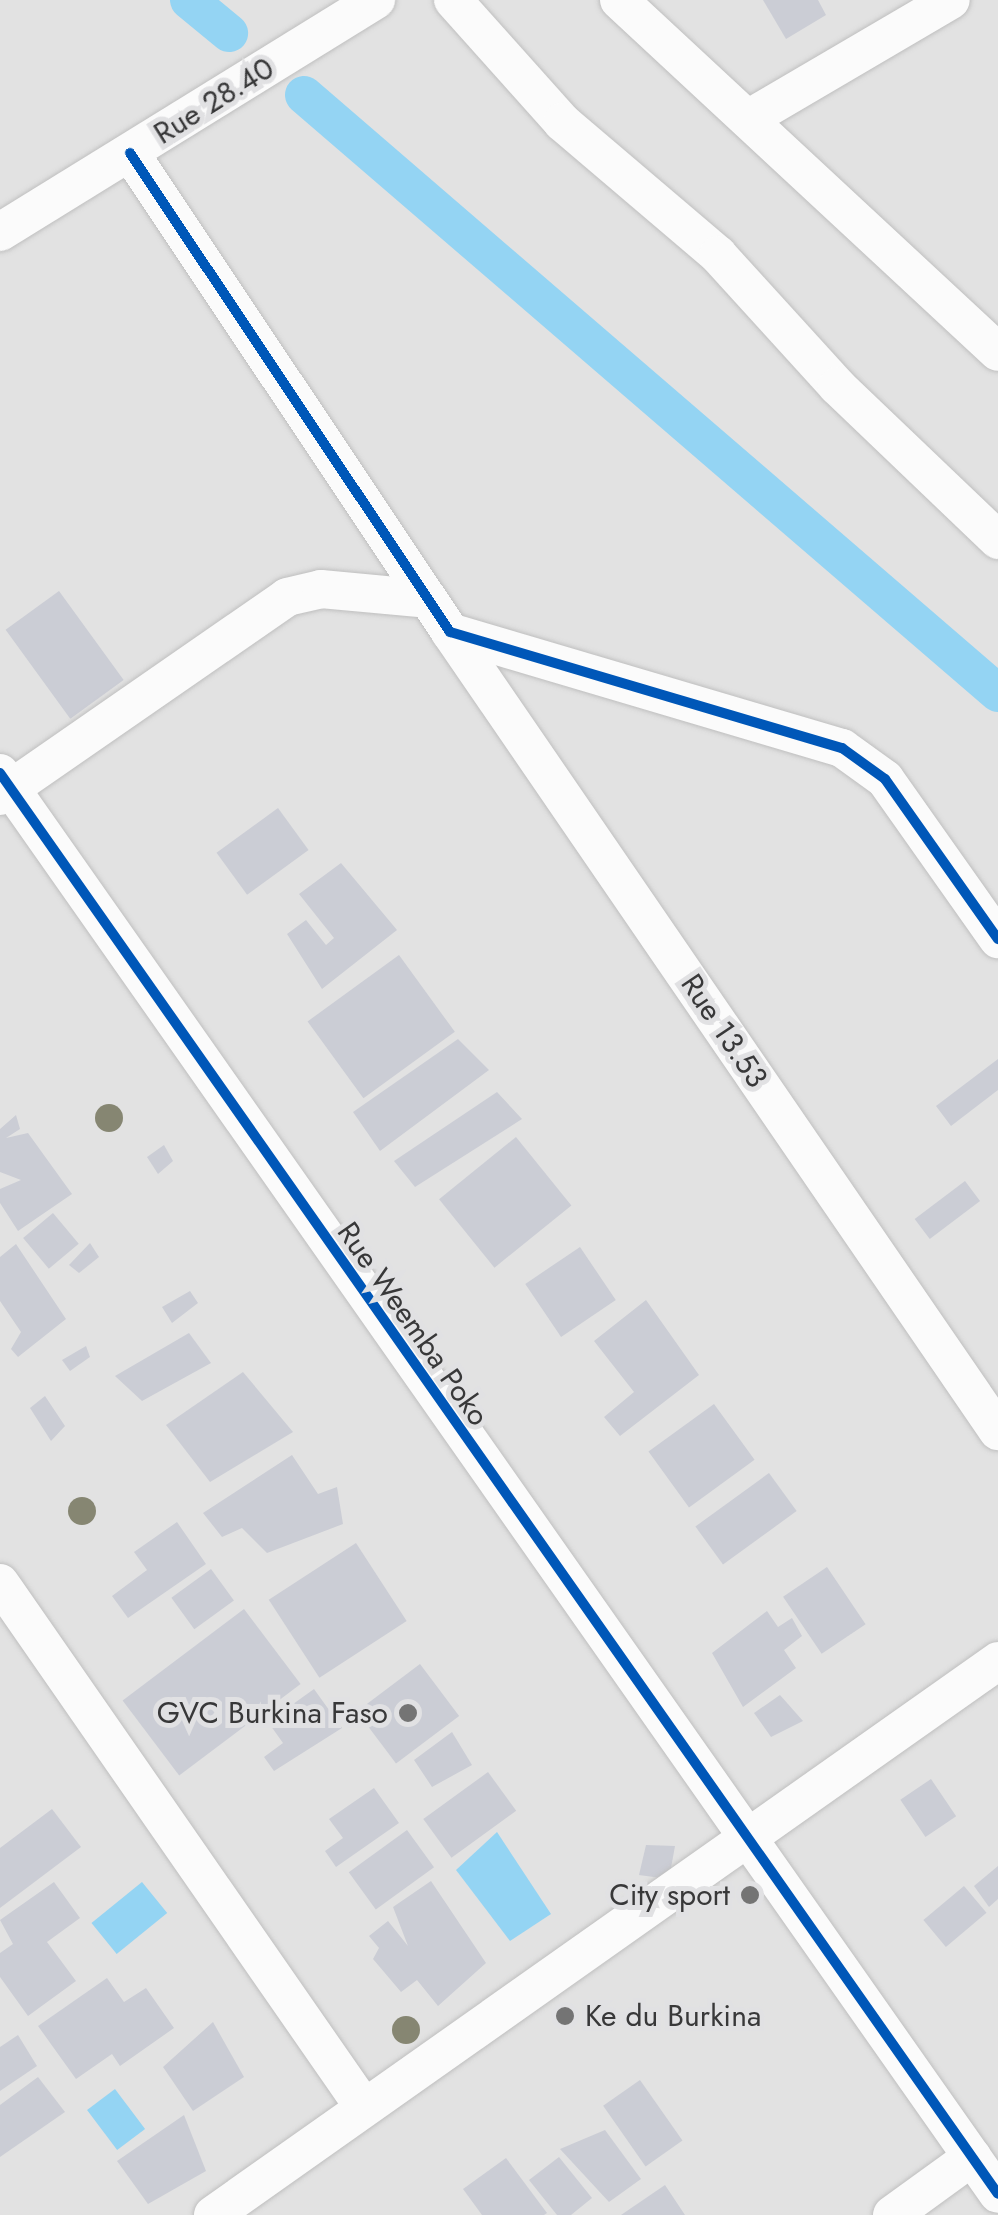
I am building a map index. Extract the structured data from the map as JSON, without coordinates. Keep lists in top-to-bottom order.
{
  "streets": {
    "street": ["Rue 28.40", "Rue 13.53", "Rue Weemba Poko"]
  },
  "crossings": [
    ["Rue 28.40", "Rue 13.53"]
  ],
  "places": ["GVC Burkina Faso", "City sport", "Ke du Burkina"]
}
